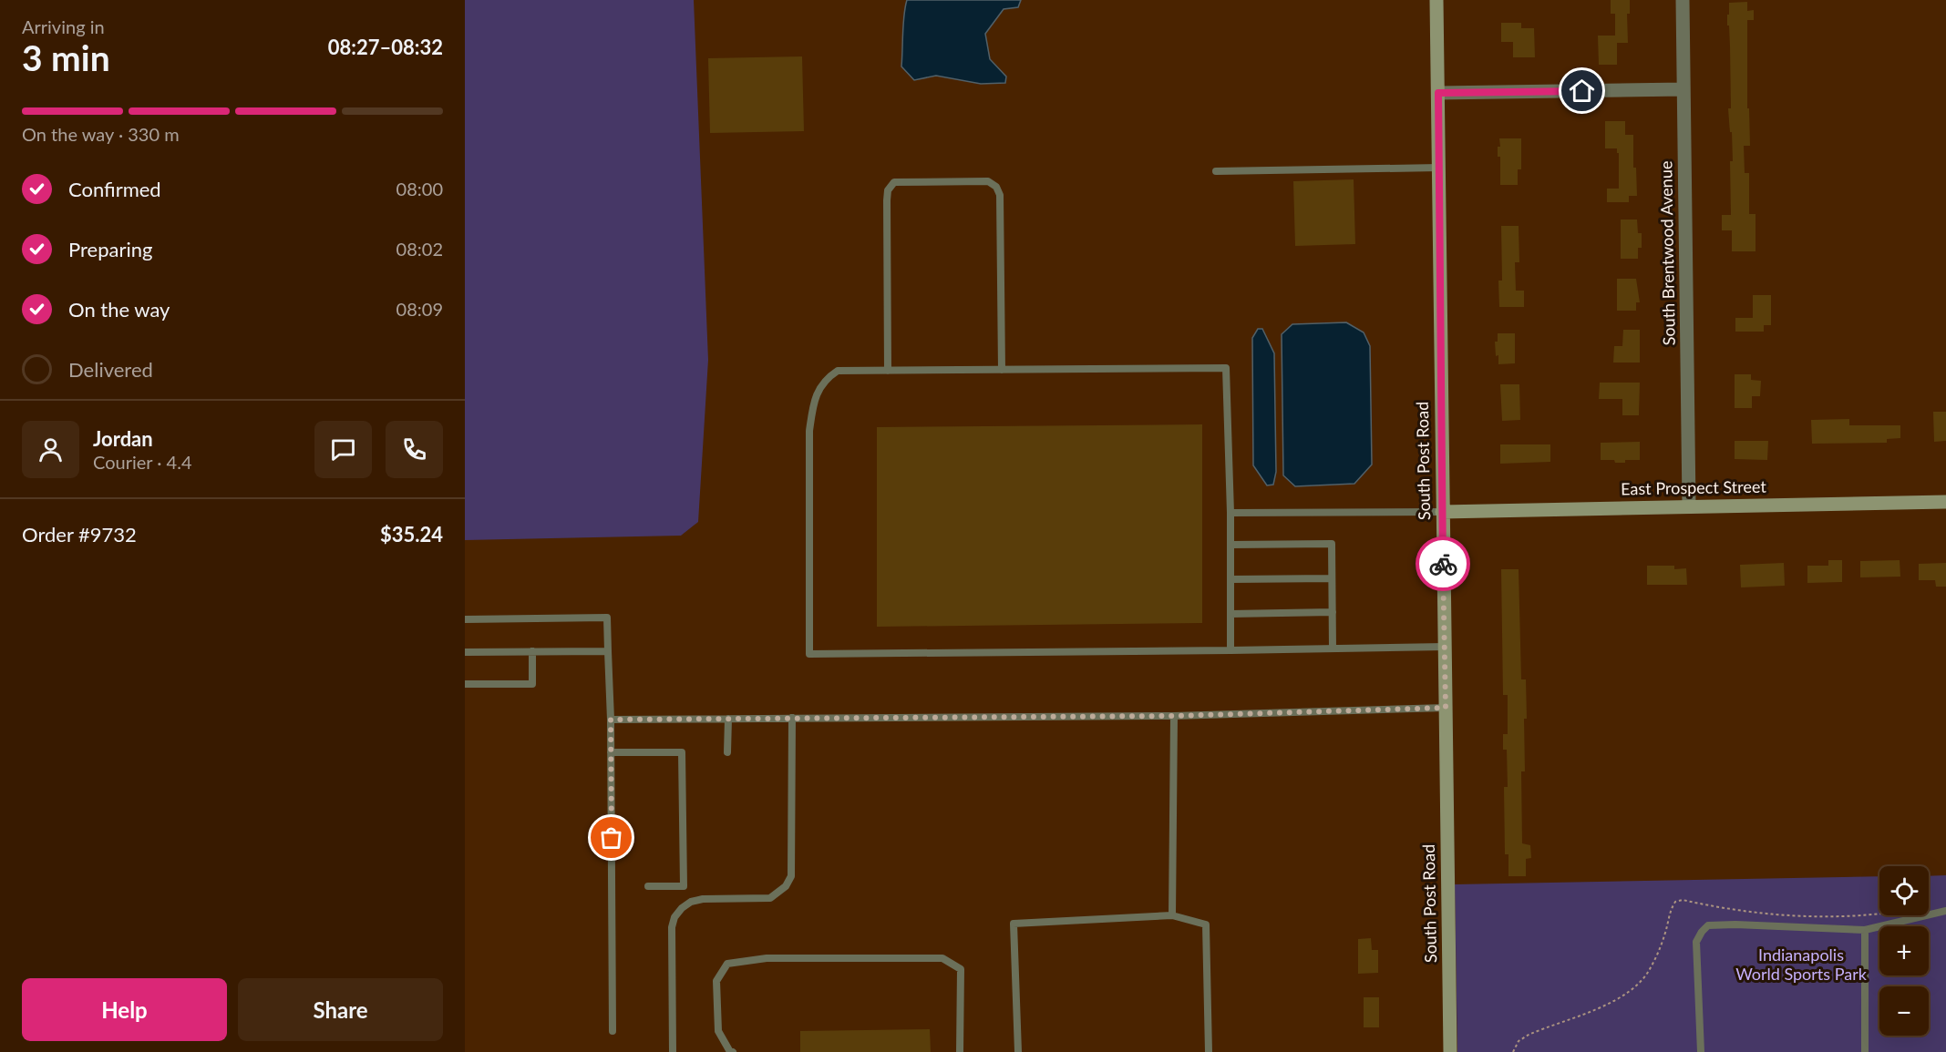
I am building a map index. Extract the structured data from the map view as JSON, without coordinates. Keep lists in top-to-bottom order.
{
  "streets": {
    "main road": ["South Post Road", "East Prospect Street"],
    "street": ["South Brentwood Avenue"]
  },
  "crossings": [
    ["South Brentwood Avenue", "East Prospect Street"],
    ["South Post Road", "East Prospect Street"]
  ],
  "parks": ["Indianapolis World Sports Park"],
  "page": {
    "heading": ["3 min", "Arriving in", "08:27–08:32"],
    "panel": [
      "Jordan",
      "Courier · 4.4",
      "Order #9732",
      "$35.24"
    ],
    "bar": "On the way · 330 m",
    "list": [
      ["Confirmed", "08:00"],
      ["Preparing", "08:02"],
      ["On the way", "08:09"],
      "Delivered"
    ],
    "map_buttons": ["+", "−"],
    "buttons": ["Help", "Share"]
  }
}
